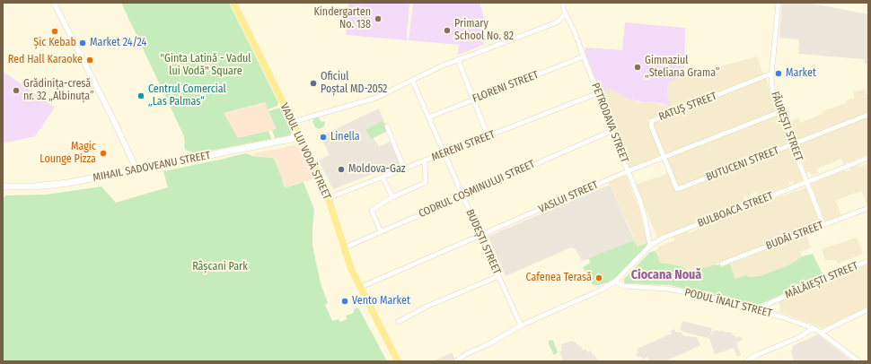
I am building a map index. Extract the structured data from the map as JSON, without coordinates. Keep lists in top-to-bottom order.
{
  "streets": {
    "main road": ["VADUL LUI VODĂ STREET", "MIHAIL SADOVEANU STREET"],
    "street": [
      "FLORENI STREET",
      "RATUȘ STREET",
      "PETRODAVA STREET",
      "FĂUREȘTI STREET",
      "MERENI STREET",
      "BUTUCENI STREET",
      "CODRUL COSMINULUI STREET",
      "VASLUI STREET",
      "BULBOACA STREET",
      "BUDĂI STREET",
      "BUDEȘTI STREET",
      "MĂLĂIEȘTI STREET",
      "PODUL ÎNALT STREET"
    ]
  },
  "crossings": [
    ["FLORENI STREET", "PETRODAVA STREET"],
    ["FLORENI STREET", "BUDEȘTI STREET"],
    ["RATUȘ STREET", "FĂUREȘTI STREET"],
    ["RATUȘ STREET", "BUTUCENI STREET"],
    ["RATUȘ STREET", "VASLUI STREET"],
    ["PETRODAVA STREET", "MERENI STREET"],
    ["PETRODAVA STREET", "CODRUL COSMINULUI STREET"],
    ["PETRODAVA STREET", "VASLUI STREET"],
    ["PETRODAVA STREET", "BULBOACA STREET"],
    ["FĂUREȘTI STREET", "BUTUCENI STREET"],
    ["FĂUREȘTI STREET", "VASLUI STREET"],
    ["FĂUREȘTI STREET", "BULBOACA STREET"],
    ["FĂUREȘTI STREET", "BUDĂI STREET"],
    ["MERENI STREET", "VADUL LUI VODĂ STREET"],
    ["MERENI STREET", "BUDEȘTI STREET"],
    ["VADUL LUI VODĂ STREET", "MIHAIL SADOVEANU STREET"],
    ["VADUL LUI VODĂ STREET", "CODRUL COSMINULUI STREET"],
    ["VADUL LUI VODĂ STREET", "VASLUI STREET"],
    ["CODRUL COSMINULUI STREET", "BUDEȘTI STREET"],
    ["VASLUI STREET", "BUDEȘTI STREET"],
    ["BULBOACA STREET", "PODUL ÎNALT STREET"],
    ["MĂLĂIEȘTI STREET", "PODUL ÎNALT STREET"]
  ],
  "districts": ["Ciocana Nouă"],
  "parks": ["\"Ginta Latină - Vadul lui Vodă\" Square", "Râșcani Park"],
  "places": [
    "Kindergarten No. 138",
    "Primary School No. 82",
    "Șic Kebab",
    "Market 24/24",
    "Red Hall Karaoke",
    "Gimnaziul „Steliana Grama”",
    "Market",
    "Oficiul Poștal MD-2052",
    "Grădinița-cresă nr. 32 „Albinuța”",
    "Centrul Comercial „Las Palmas“",
    "Linella",
    "Magic Lounge Pizza",
    "Moldova-Gaz",
    "Cafenea Terasă",
    "Vento Market"
  ]
}
